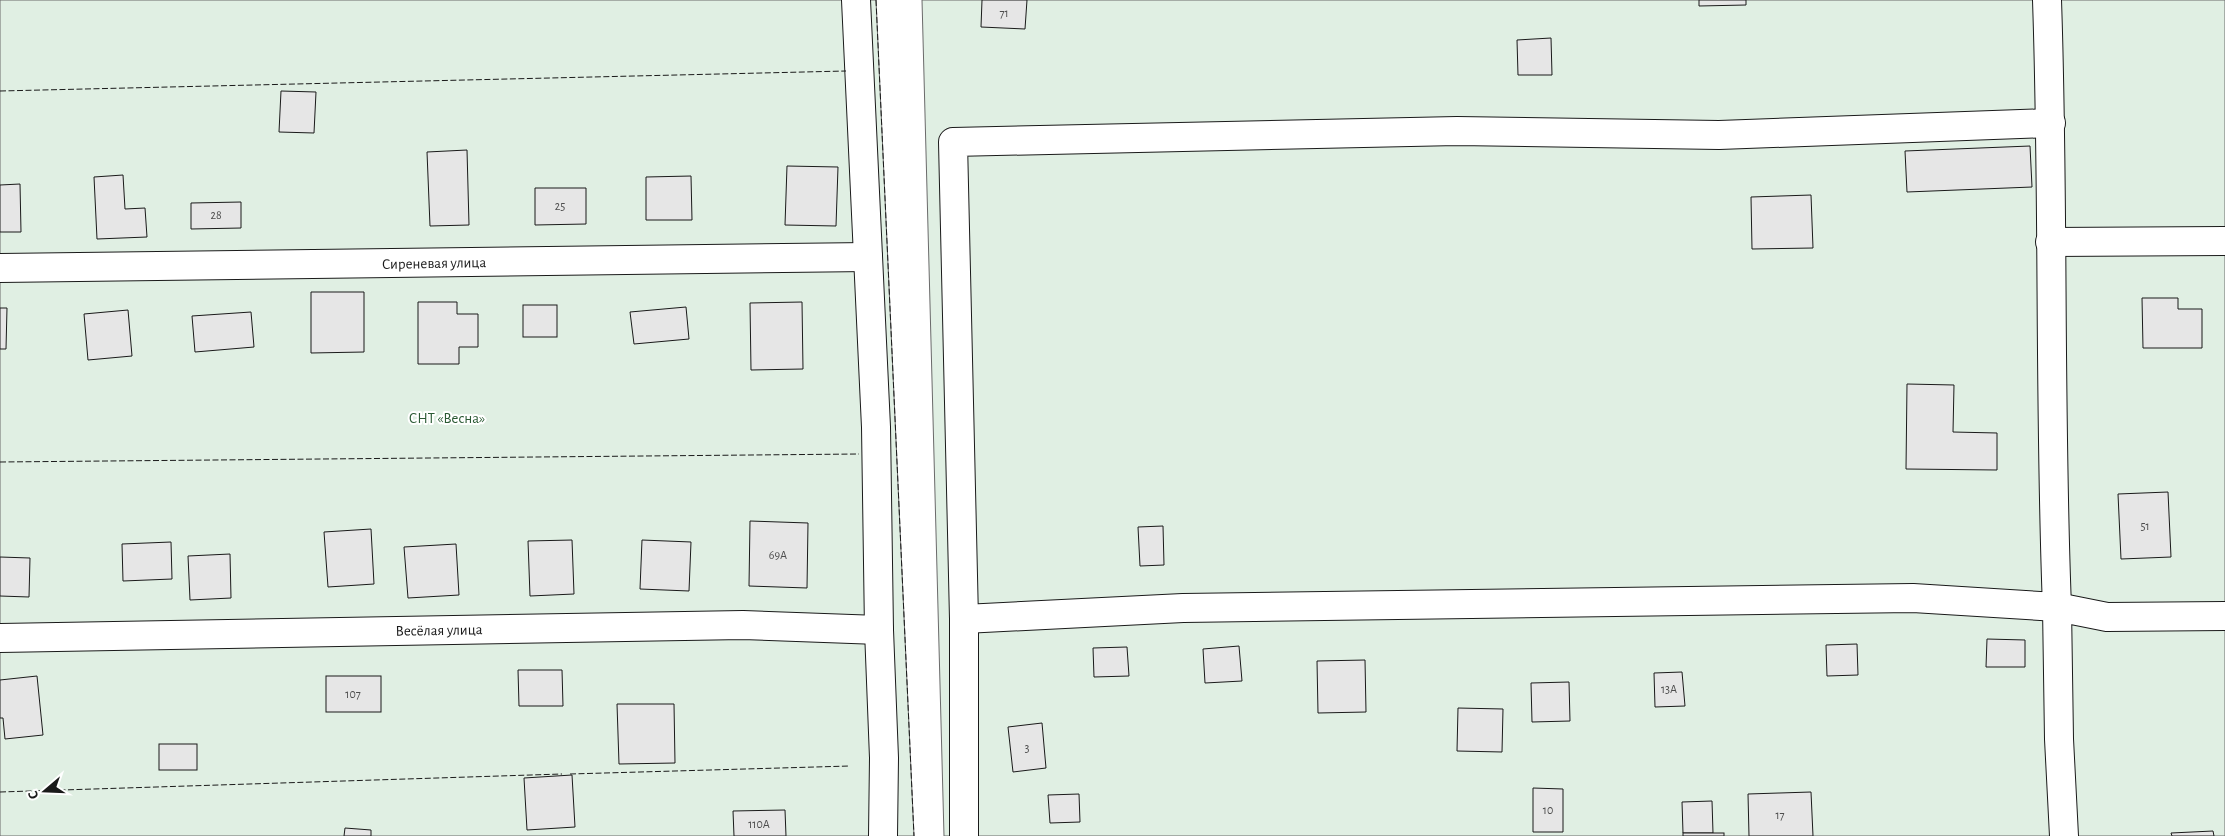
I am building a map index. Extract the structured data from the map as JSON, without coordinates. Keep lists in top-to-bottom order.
{
  "streets": {
    "street": ["Сиреневая улица", "Весёлая улица"]
  },
  "parks": ["СНТ «Весна»"],
  "house_numbers": [
    "71",
    "25",
    "28",
    "51",
    "69А",
    "13А",
    "107",
    "3",
    "10",
    "17",
    "110А"
  ],
  "north": "left"
}
